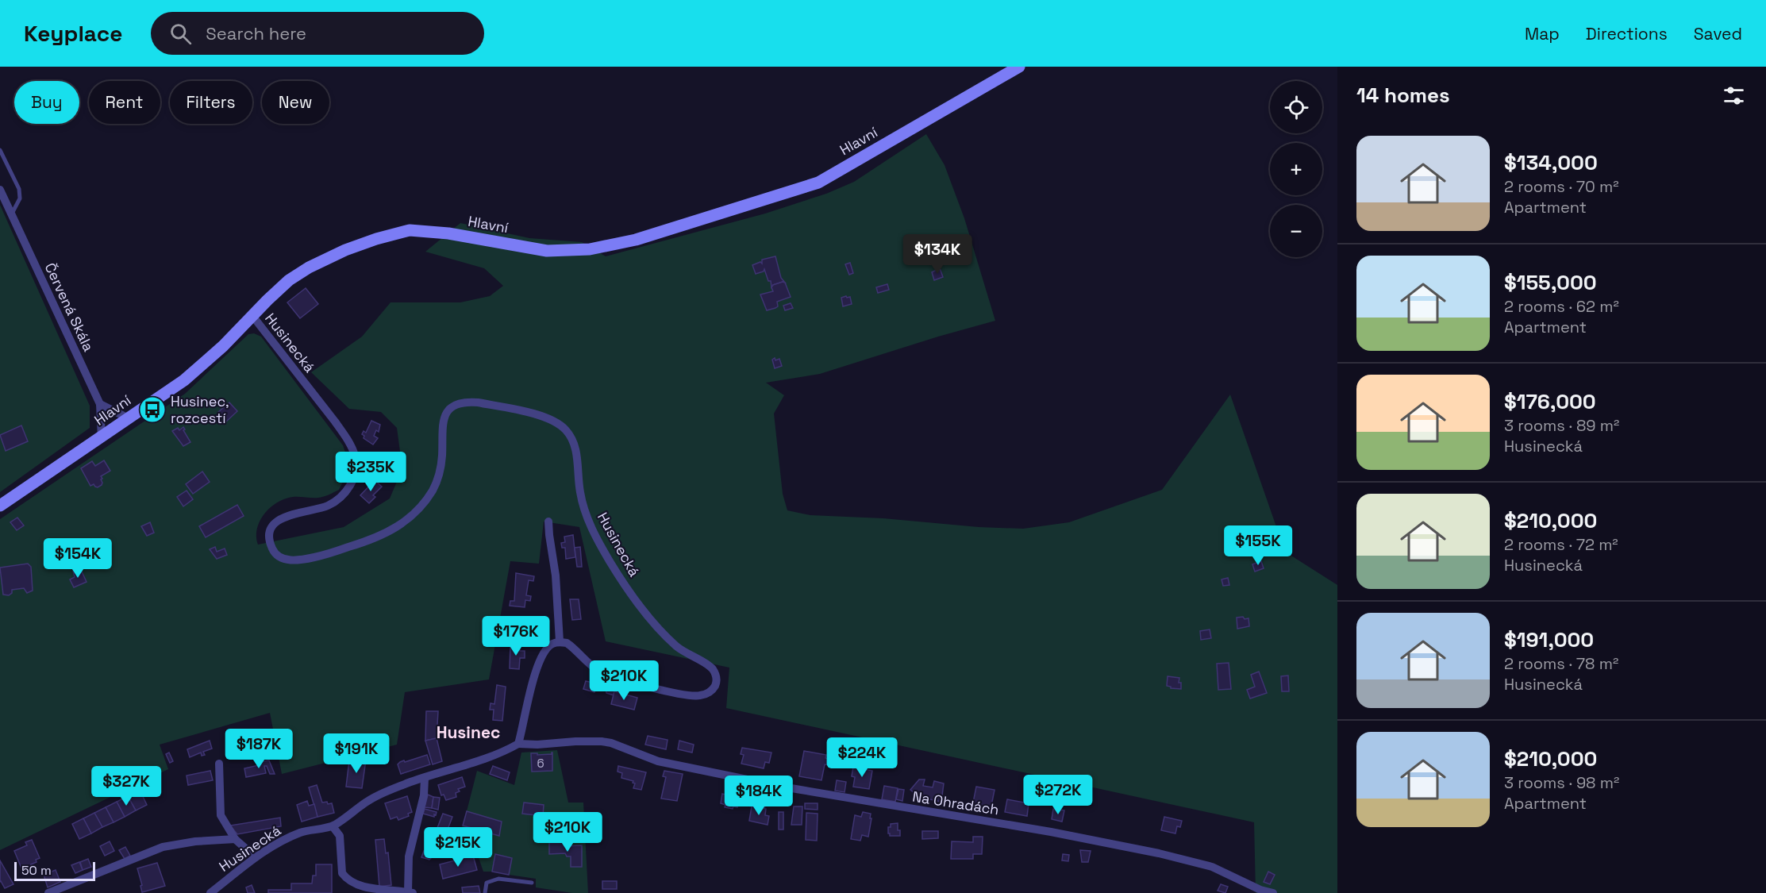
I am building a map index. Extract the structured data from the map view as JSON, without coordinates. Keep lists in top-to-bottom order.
{
  "streets": {
    "street": [
      "Hlavní",
      "Červená Skála",
      "Husinecká",
      "Na Ohradách"
    ]
  },
  "crossings": [
    ["Hlavní", "Husinecká"],
    ["Husinecká", "Na Ohradách"]
  ],
  "districts": ["Husinec"],
  "places": {
    "bus stop": ["Husinec, rozcestí"]
  },
  "house_numbers": ["6"],
  "scale_bar": "50 m",
  "page": {
    "header": "Keyplace",
    "search": "Search here",
    "nav": ["Map", "Directions", "Saved"],
    "heading": "14 homes",
    "map_buttons": ["+", "−"],
    "chip": [
      "Buy",
      "Rent",
      "Filters",
      "New"
    ],
    "list": [
      {
        "name": "$134,000",
        "note": "2 rooms · 70 m² · Apartment"
      },
      {
        "name": "$155,000",
        "note": "2 rooms · 62 m² · Apartment"
      },
      {
        "name": "$176,000",
        "note": "3 rooms · 89 m² · Husinecká"
      },
      {
        "name": "$210,000",
        "note": "2 rooms · 72 m² · Husinecká"
      },
      {
        "name": "$191,000",
        "note": "2 rooms · 78 m² · Husinecká"
      },
      {
        "name": "$210,000",
        "note": "3 rooms · 98 m² · Apartment"
      }
    ],
    "price": [
      "$134K",
      "$235K",
      "$155K",
      "$154K",
      "$176K",
      "$210K",
      "$187K",
      "$191K",
      "$224K",
      "$327K",
      "$272K",
      "$184K",
      "$210K",
      "$215K"
    ],
    "scale": "50 m"
  }
}
